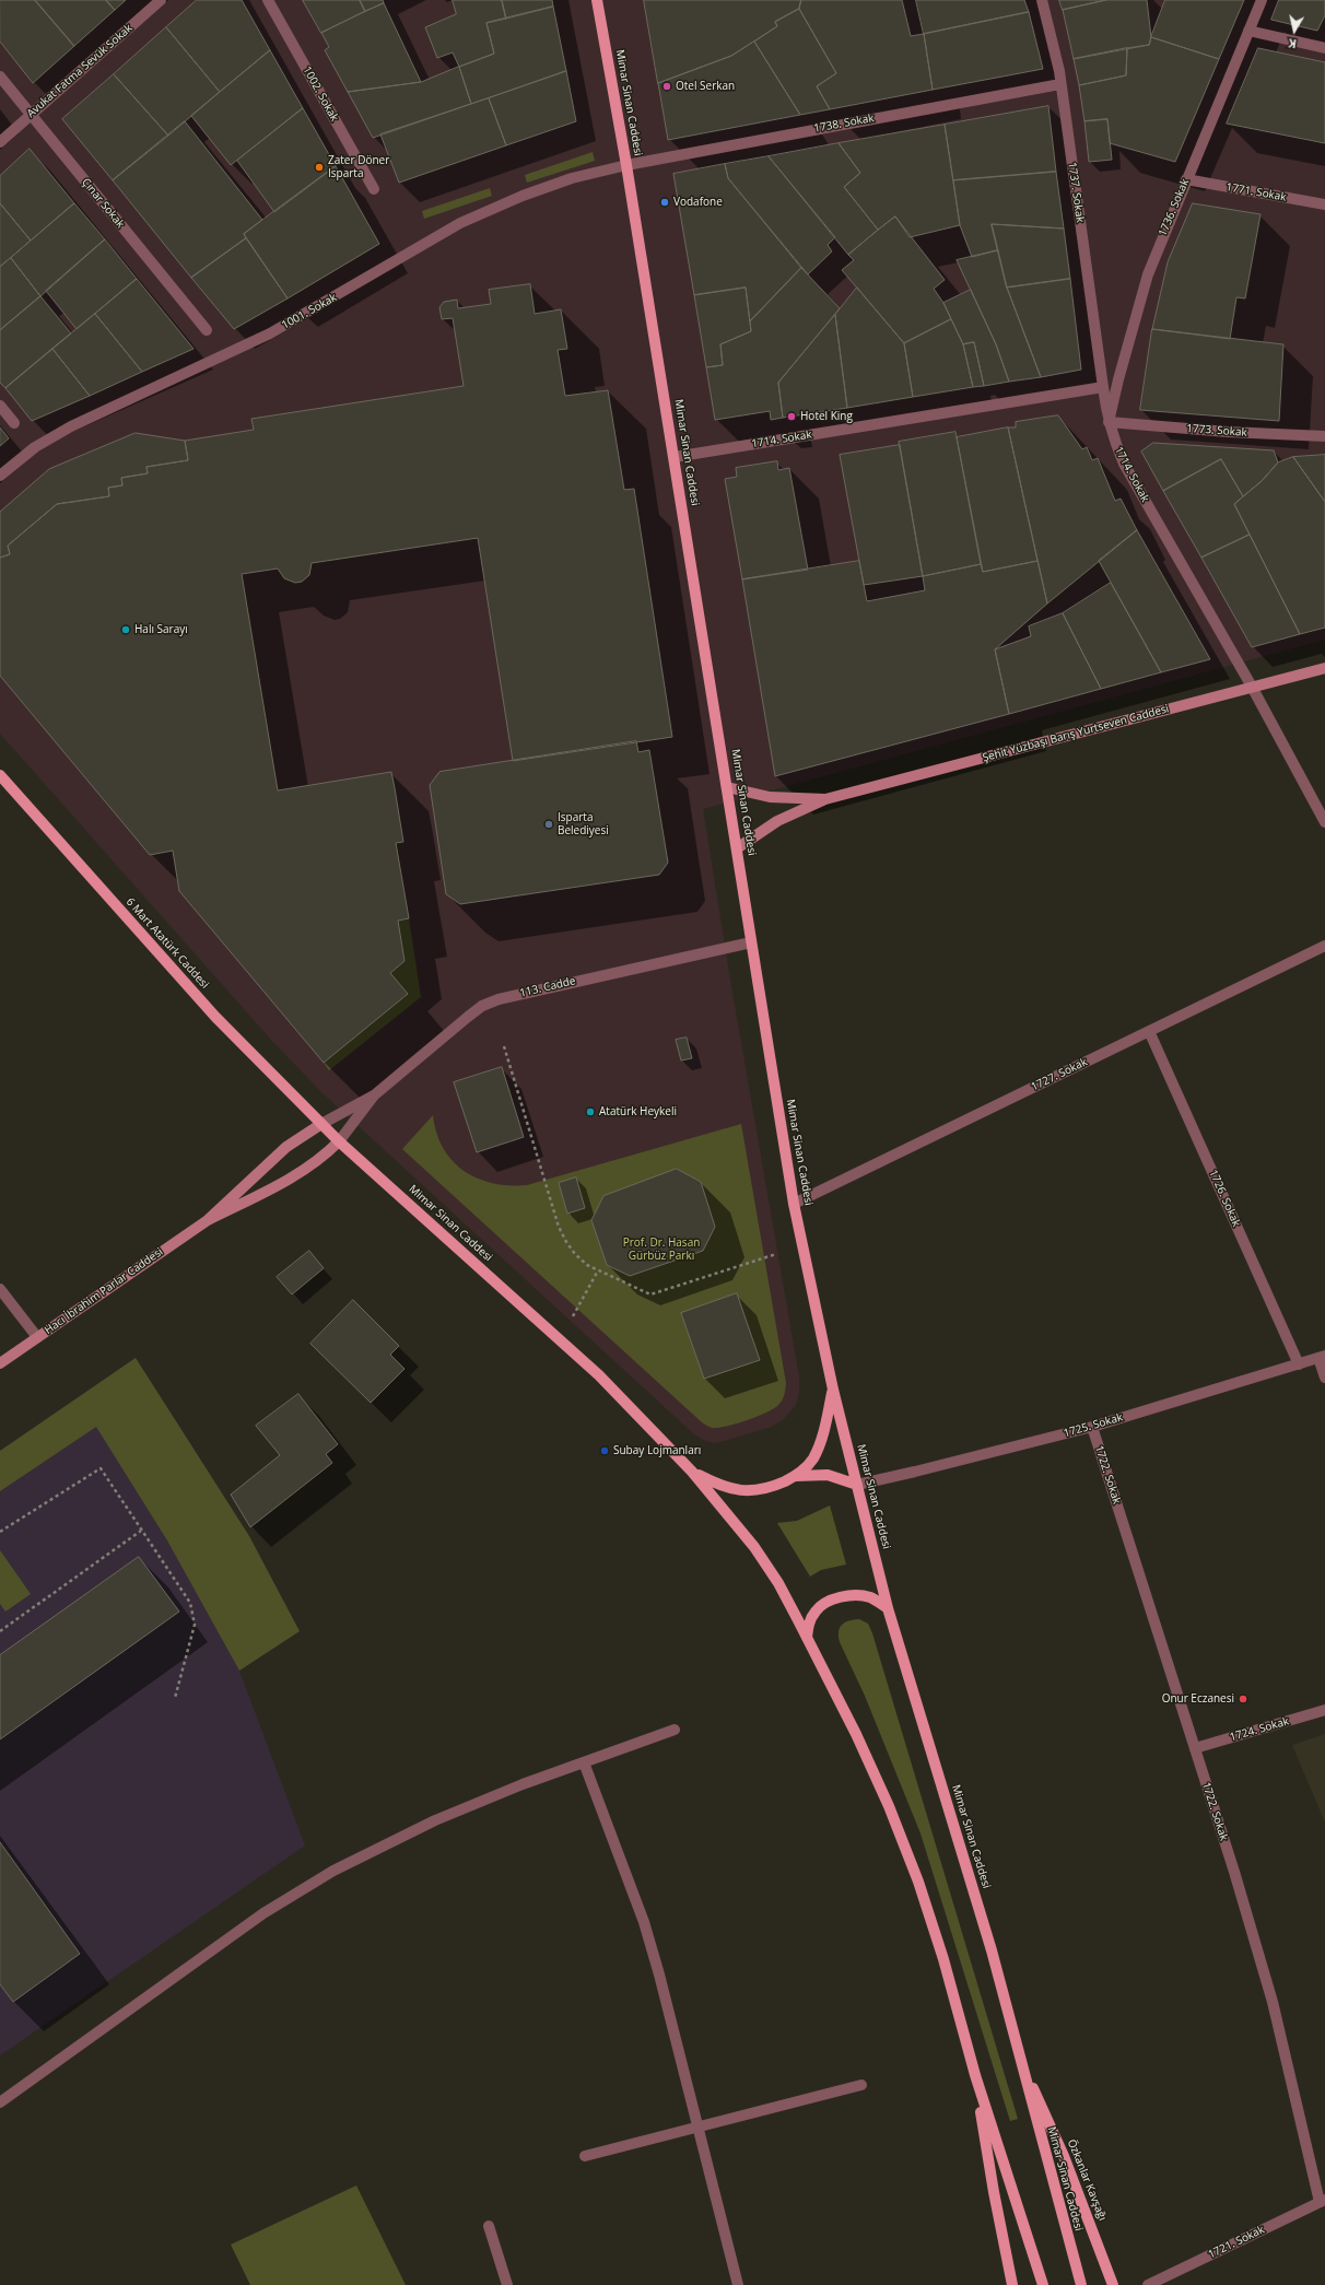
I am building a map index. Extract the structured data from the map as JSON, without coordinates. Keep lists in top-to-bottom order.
{
  "streets": {
    "main road": ["Mimar Sinan Caddesi", "6 Mart Atatürk Caddesi", "Özkanlar Kavşağı"],
    "street": [
      "Avukat Fatma Sevük Sokak",
      "1002. Sokak",
      "1738. Sokak",
      "1737. Sokak",
      "1771. Sokak",
      "Çınar Sokak",
      "1736. Sokak",
      "1001. Sokak",
      "1773. Sokak",
      "1714. Sokak",
      "Şehit Yüzbaşı Barış Yurtseven Caddesi",
      "113. Cadde",
      "1727. Sokak",
      "1726. Sokak",
      "Hacı İbrahim Parlar Caddesi",
      "1725. Sokak",
      "1722. Sokak",
      "1724. Sokak",
      "1721. Sokak"
    ]
  },
  "crossings": [
    ["Avukat Fatma Sevük Sokak", "Çınar Sokak"],
    ["Mimar Sinan Caddesi", "1738. Sokak"],
    ["Mimar Sinan Caddesi", "1001. Sokak"],
    ["Mimar Sinan Caddesi", "1714. Sokak"],
    ["Mimar Sinan Caddesi", "Şehit Yüzbaşı Barış Yurtseven Caddesi"],
    ["Mimar Sinan Caddesi", "6 Mart Atatürk Caddesi"],
    ["Mimar Sinan Caddesi", "113. Cadde"],
    ["Mimar Sinan Caddesi", "1727. Sokak"],
    ["Mimar Sinan Caddesi", "Hacı İbrahim Parlar Caddesi"],
    ["Mimar Sinan Caddesi", "1725. Sokak"],
    ["Mimar Sinan Caddesi", "Özkanlar Kavşağı"],
    ["1738. Sokak", "1737. Sokak"],
    ["1738. Sokak", "1001. Sokak"],
    ["1737. Sokak", "1714. Sokak"],
    ["1771. Sokak", "1736. Sokak"],
    ["1736. Sokak", "1773. Sokak"],
    ["1736. Sokak", "1714. Sokak"],
    ["1773. Sokak", "1714. Sokak"],
    ["1714. Sokak", "Şehit Yüzbaşı Barış Yurtseven Caddesi"],
    ["6 Mart Atatürk Caddesi", "113. Cadde"],
    ["6 Mart Atatürk Caddesi", "Hacı İbrahim Parlar Caddesi"],
    ["113. Cadde", "Hacı İbrahim Parlar Caddesi"],
    ["1727. Sokak", "1726. Sokak"],
    ["1726. Sokak", "1725. Sokak"],
    ["1725. Sokak", "1722. Sokak"],
    ["1722. Sokak", "1724. Sokak"],
    ["1722. Sokak", "1721. Sokak"]
  ],
  "parks": ["Prof. Dr. Hasan Gürbüz Parkı"],
  "places": [
    "Otel Serkan",
    "Zater Döner Isparta",
    "Vodafone",
    "Hotel King",
    "Halı Sarayı",
    "Isparta Belediyesi",
    "Atatürk Heykeli",
    "Subay Lojmanları",
    "Onur Eczanesi"
  ],
  "north": "bottom"
}
